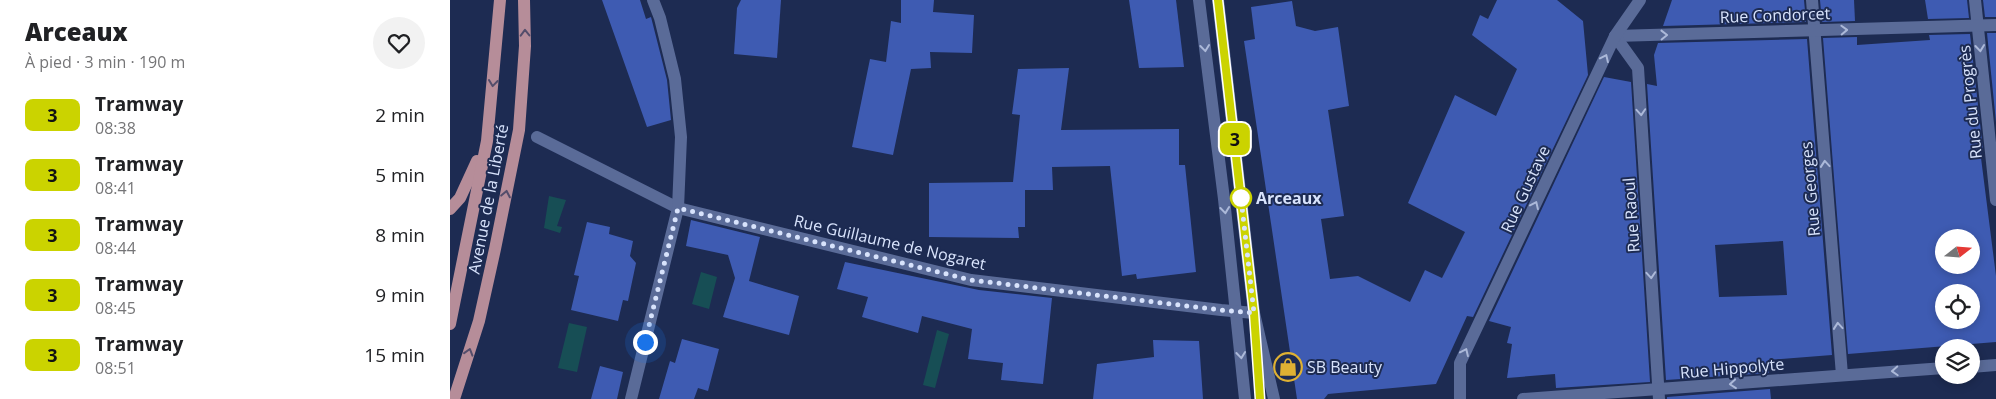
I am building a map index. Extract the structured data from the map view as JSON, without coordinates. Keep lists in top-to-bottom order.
{
  "streets": {
    "main road": ["Avenue de la Liberté"],
    "street": [
      "Rue Condorcet",
      "Rue du Progrès",
      "Rue Gustave",
      "Rue Georges",
      "Rue Raoul",
      "Rue Guillaume de Nogaret",
      "Rue Hippolyte"
    ]
  },
  "crossings": [
    ["Rue Condorcet", "Rue du Progrès"],
    ["Rue Condorcet", "Rue Gustave"],
    ["Rue Condorcet", "Rue Georges"],
    ["Rue Condorcet", "Rue Raoul"],
    ["Rue Gustave", "Rue Raoul"],
    ["Rue Georges", "Rue Hippolyte"],
    ["Rue Raoul", "Rue Hippolyte"]
  ],
  "one_way": [
    "Rue Condorcet",
    "Rue du Progrès",
    "Rue Gustave",
    "Rue Georges",
    "Rue Raoul",
    "Rue Hippolyte"
  ],
  "places": {
    "other": ["Arceaux"],
    "shop": ["SB Beauty"]
  },
  "lines": ["tram line 3"],
  "north": "right",
  "page": {
    "heading": ["Arceaux", "À pied · 3 min · 190 m"],
    "on_map": "3",
    "list": [
      {
        "mark": "3",
        "name": "Tramway",
        "note": "08:38",
        "value": "2 min"
      },
      {
        "mark": "3",
        "name": "Tramway",
        "note": "08:41",
        "value": "5 min"
      },
      {
        "mark": "3",
        "name": "Tramway",
        "note": "08:44",
        "value": "8 min"
      },
      {
        "mark": "3",
        "name": "Tramway",
        "note": "08:45",
        "value": "9 min"
      },
      {
        "mark": "3",
        "name": "Tramway",
        "note": "08:51",
        "value": "15 min"
      }
    ]
  }
}
